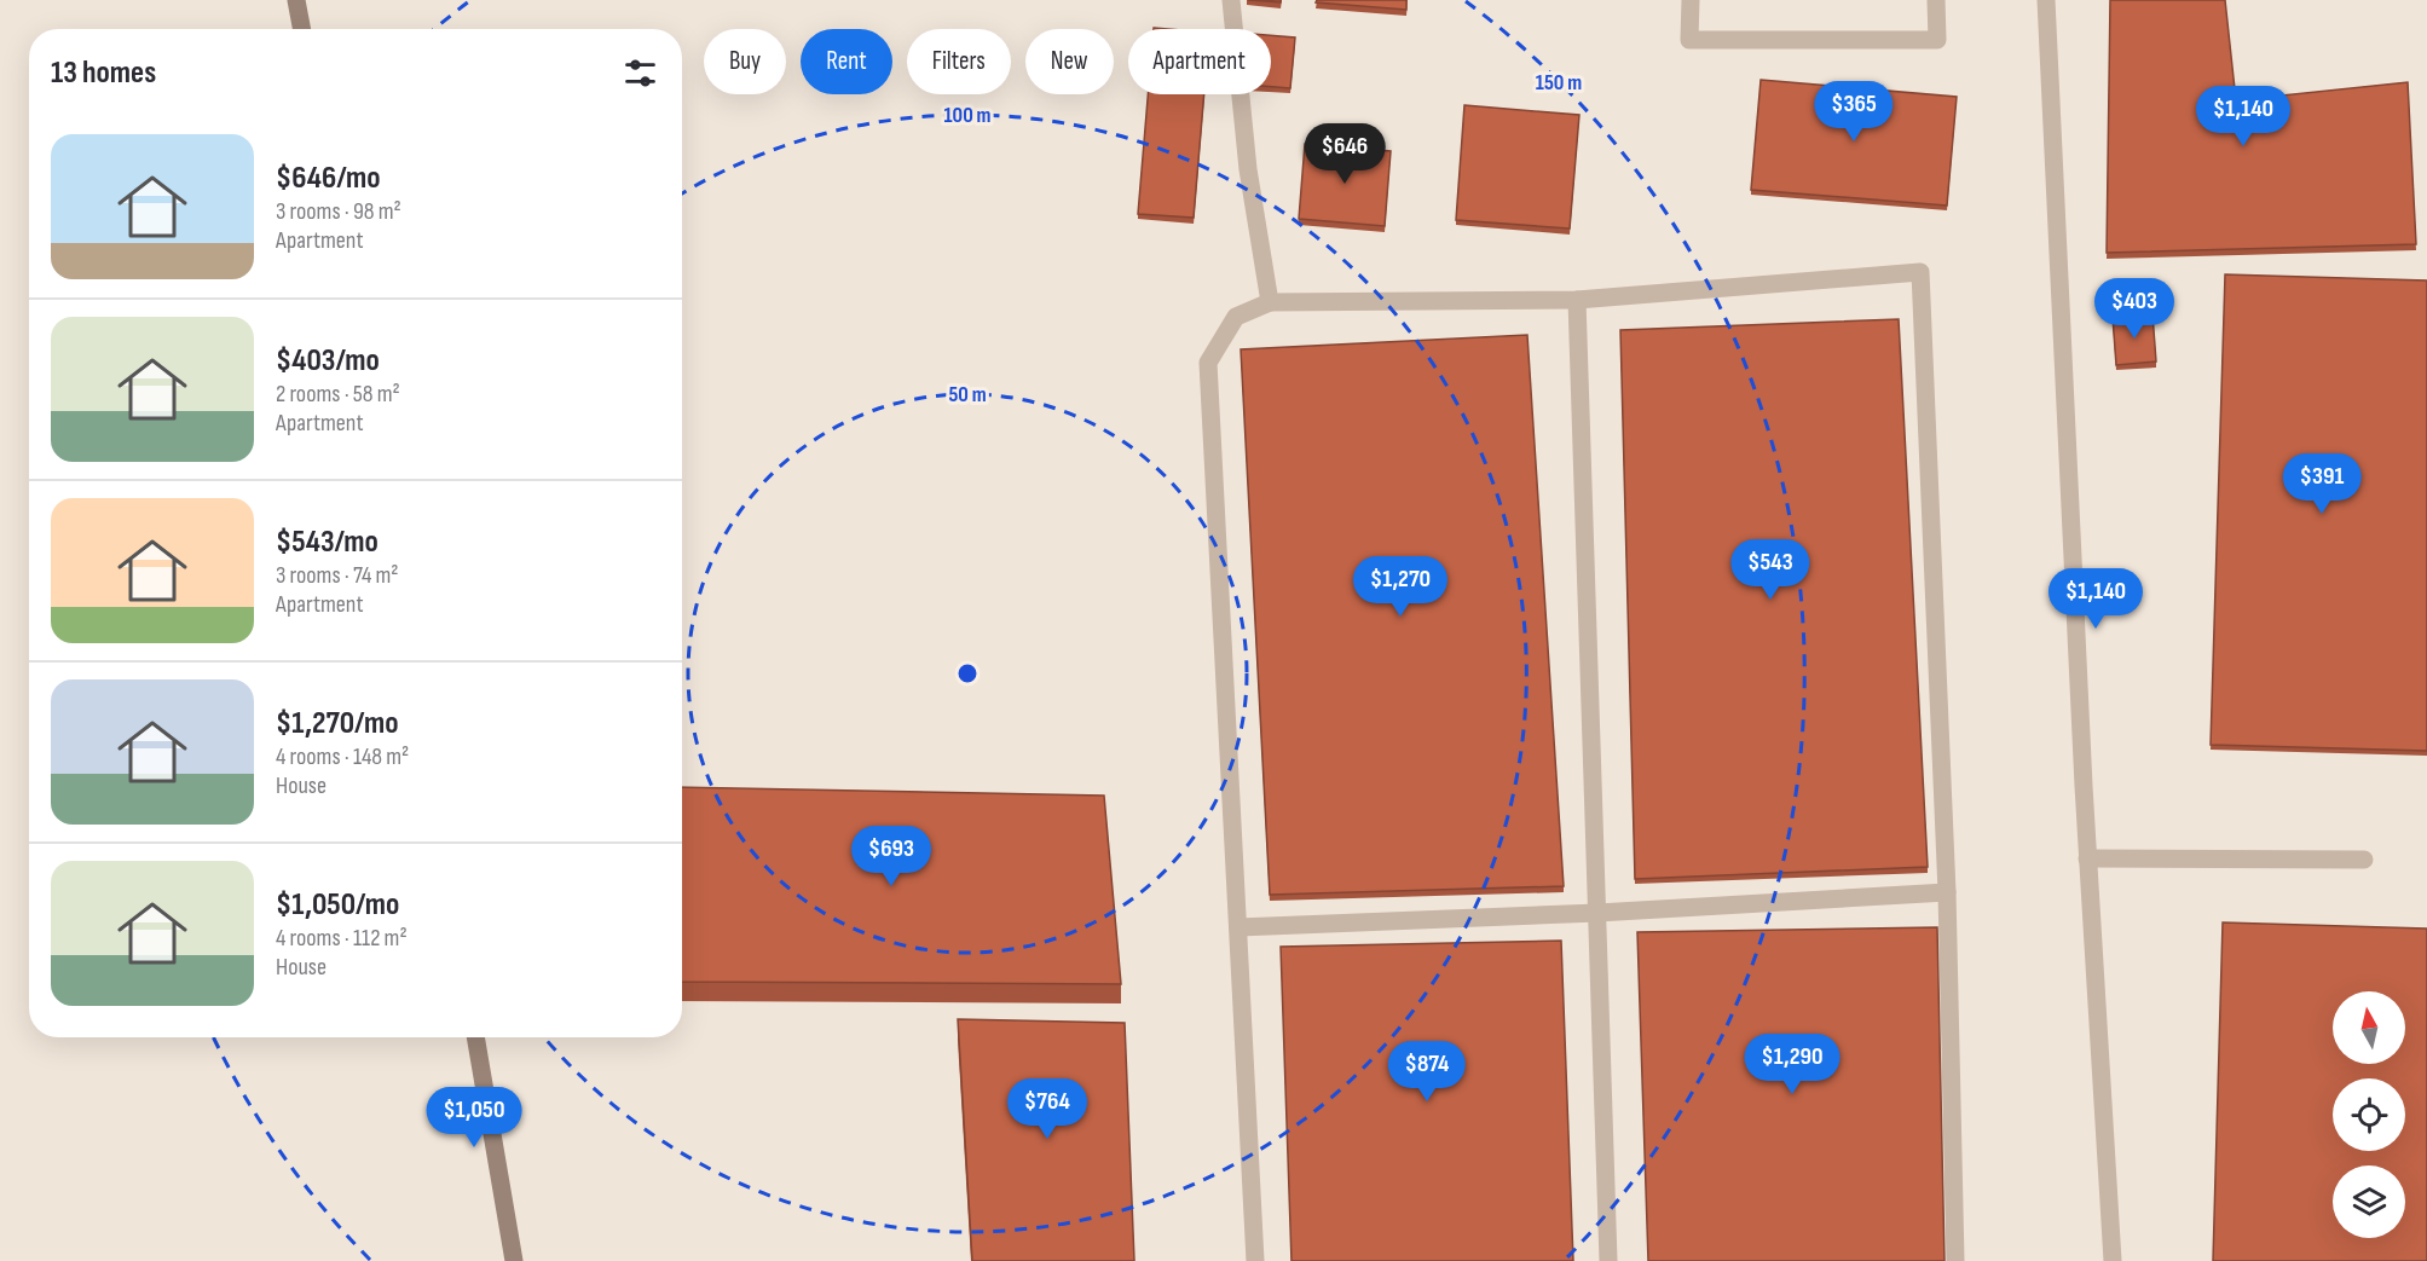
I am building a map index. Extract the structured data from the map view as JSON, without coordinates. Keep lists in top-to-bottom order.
{
  "north": "top",
  "page": {
    "chip": [
      "Buy",
      "Rent",
      "Filters",
      "New",
      "Apartment"
    ],
    "heading": "13 homes",
    "price": [
      "$365",
      "$1,140",
      "$646",
      "$403",
      "$391",
      "$543",
      "$1,270",
      "$1,140",
      "$693",
      "$1,290",
      "$874",
      "$764",
      "$1,050"
    ],
    "list": [
      {
        "name": "$646/mo",
        "note": "3 rooms · 98 m² · Apartment"
      },
      {
        "name": "$403/mo",
        "note": "2 rooms · 58 m² · Apartment"
      },
      {
        "name": "$543/mo",
        "note": "3 rooms · 74 m² · Apartment"
      },
      {
        "name": "$1,270/mo",
        "note": "4 rooms · 148 m² · House"
      },
      {
        "name": "$1,050/mo",
        "note": "4 rooms · 112 m² · House"
      }
    ]
  },
  "rings": ["150 m", "100 m", "50 m"]
}
